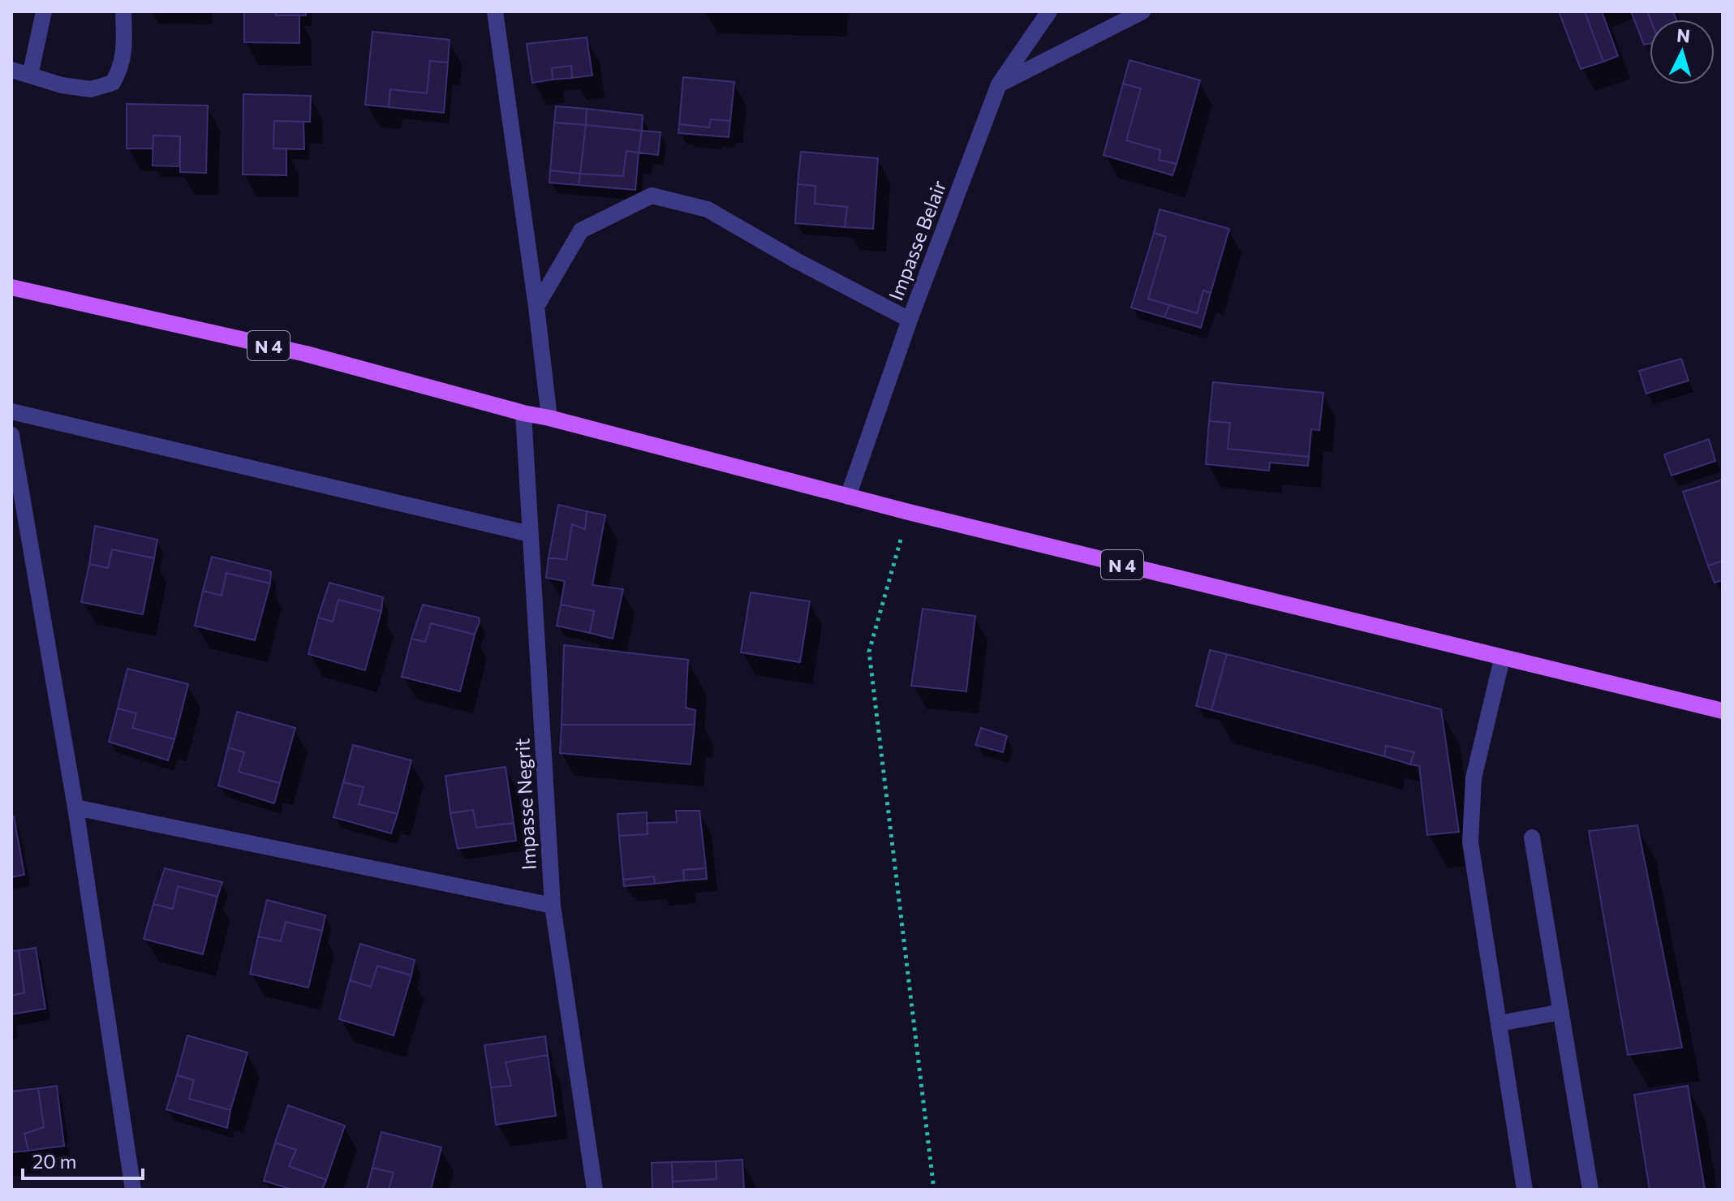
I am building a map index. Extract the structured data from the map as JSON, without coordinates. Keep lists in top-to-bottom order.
{
  "streets": {
    "main road": ["N 4"],
    "street": ["Impasse Belair", "Impasse Negrit"]
  },
  "crossings": [
    ["Impasse Belair", "N 4"],
    ["N 4", "Impasse Negrit"]
  ],
  "scale_bar": "20 m",
  "north": "top"
}
